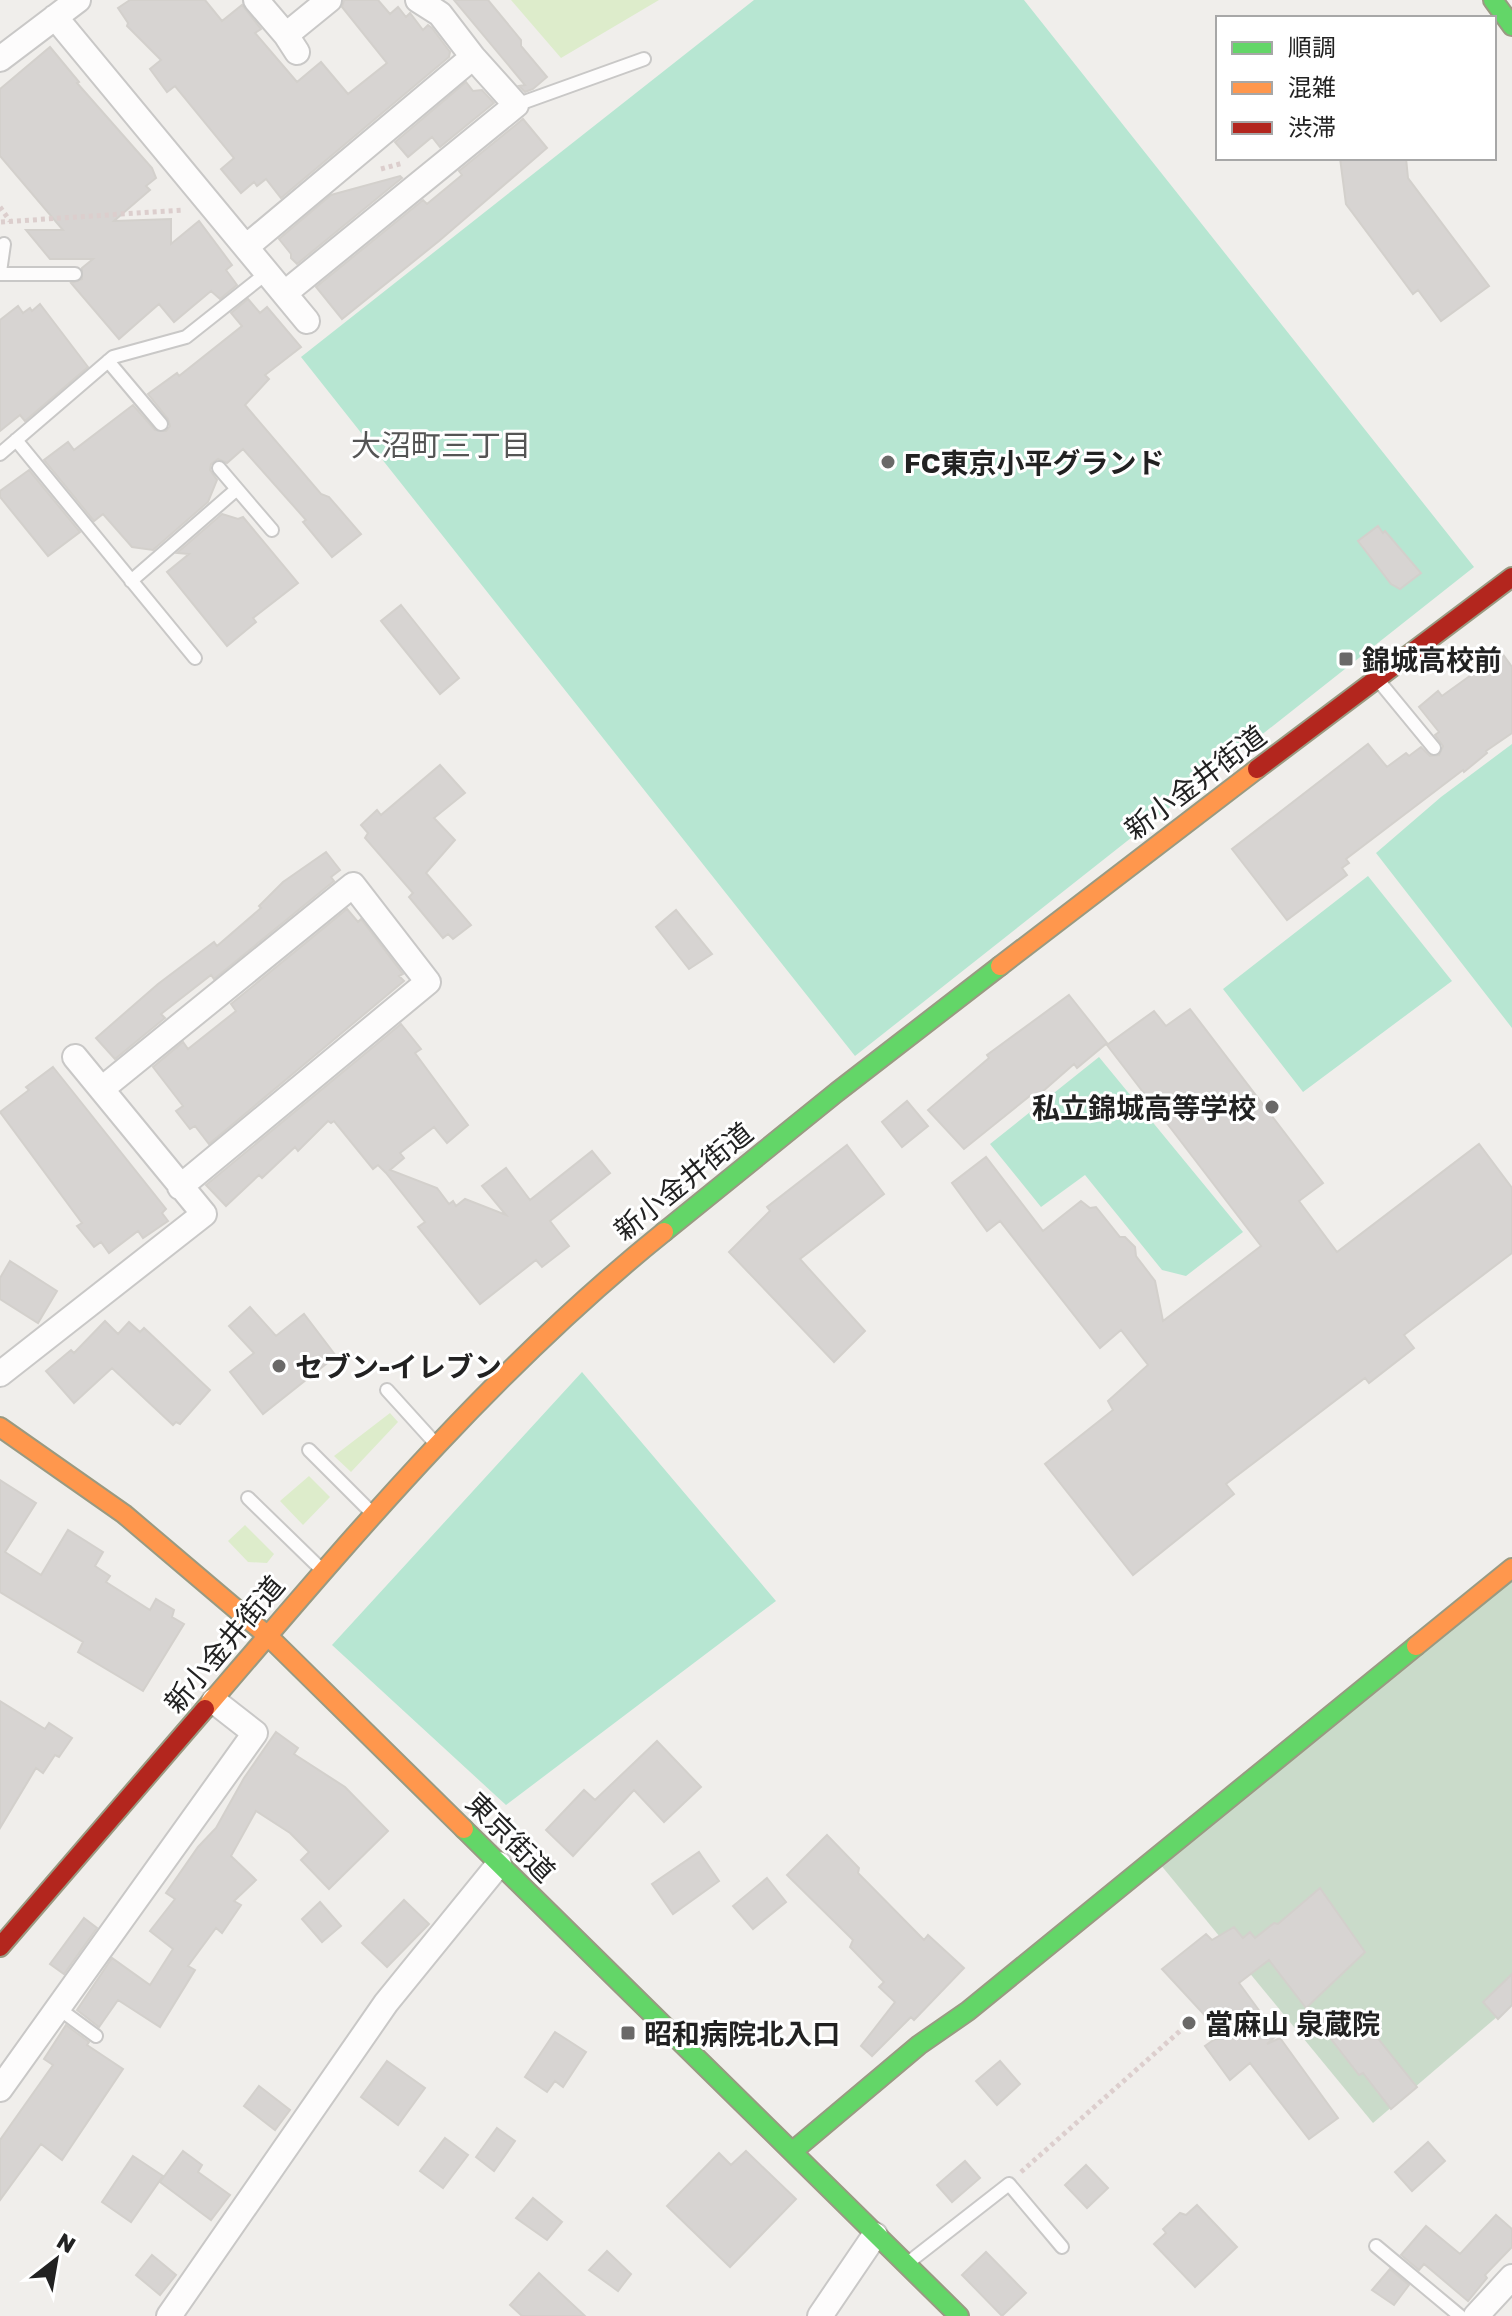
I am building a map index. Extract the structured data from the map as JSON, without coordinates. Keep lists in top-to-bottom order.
{
  "streets": {
    "main road": ["新小金井街道", "東京街道"]
  },
  "crossings": [
    ["新小金井街道", "東京街道"]
  ],
  "districts": ["大沼町三丁目"],
  "places": {
    "other": [
      "FC東京小平グランド",
      "私立錦城高等学校",
      "セブン-イレブン",
      "當麻山 泉蔵院"
    ],
    "transit": ["錦城高校前", "昭和病院北入口"]
  },
  "legend": ["順調", "混雑", "渋滞"],
  "north": "top right"
}
